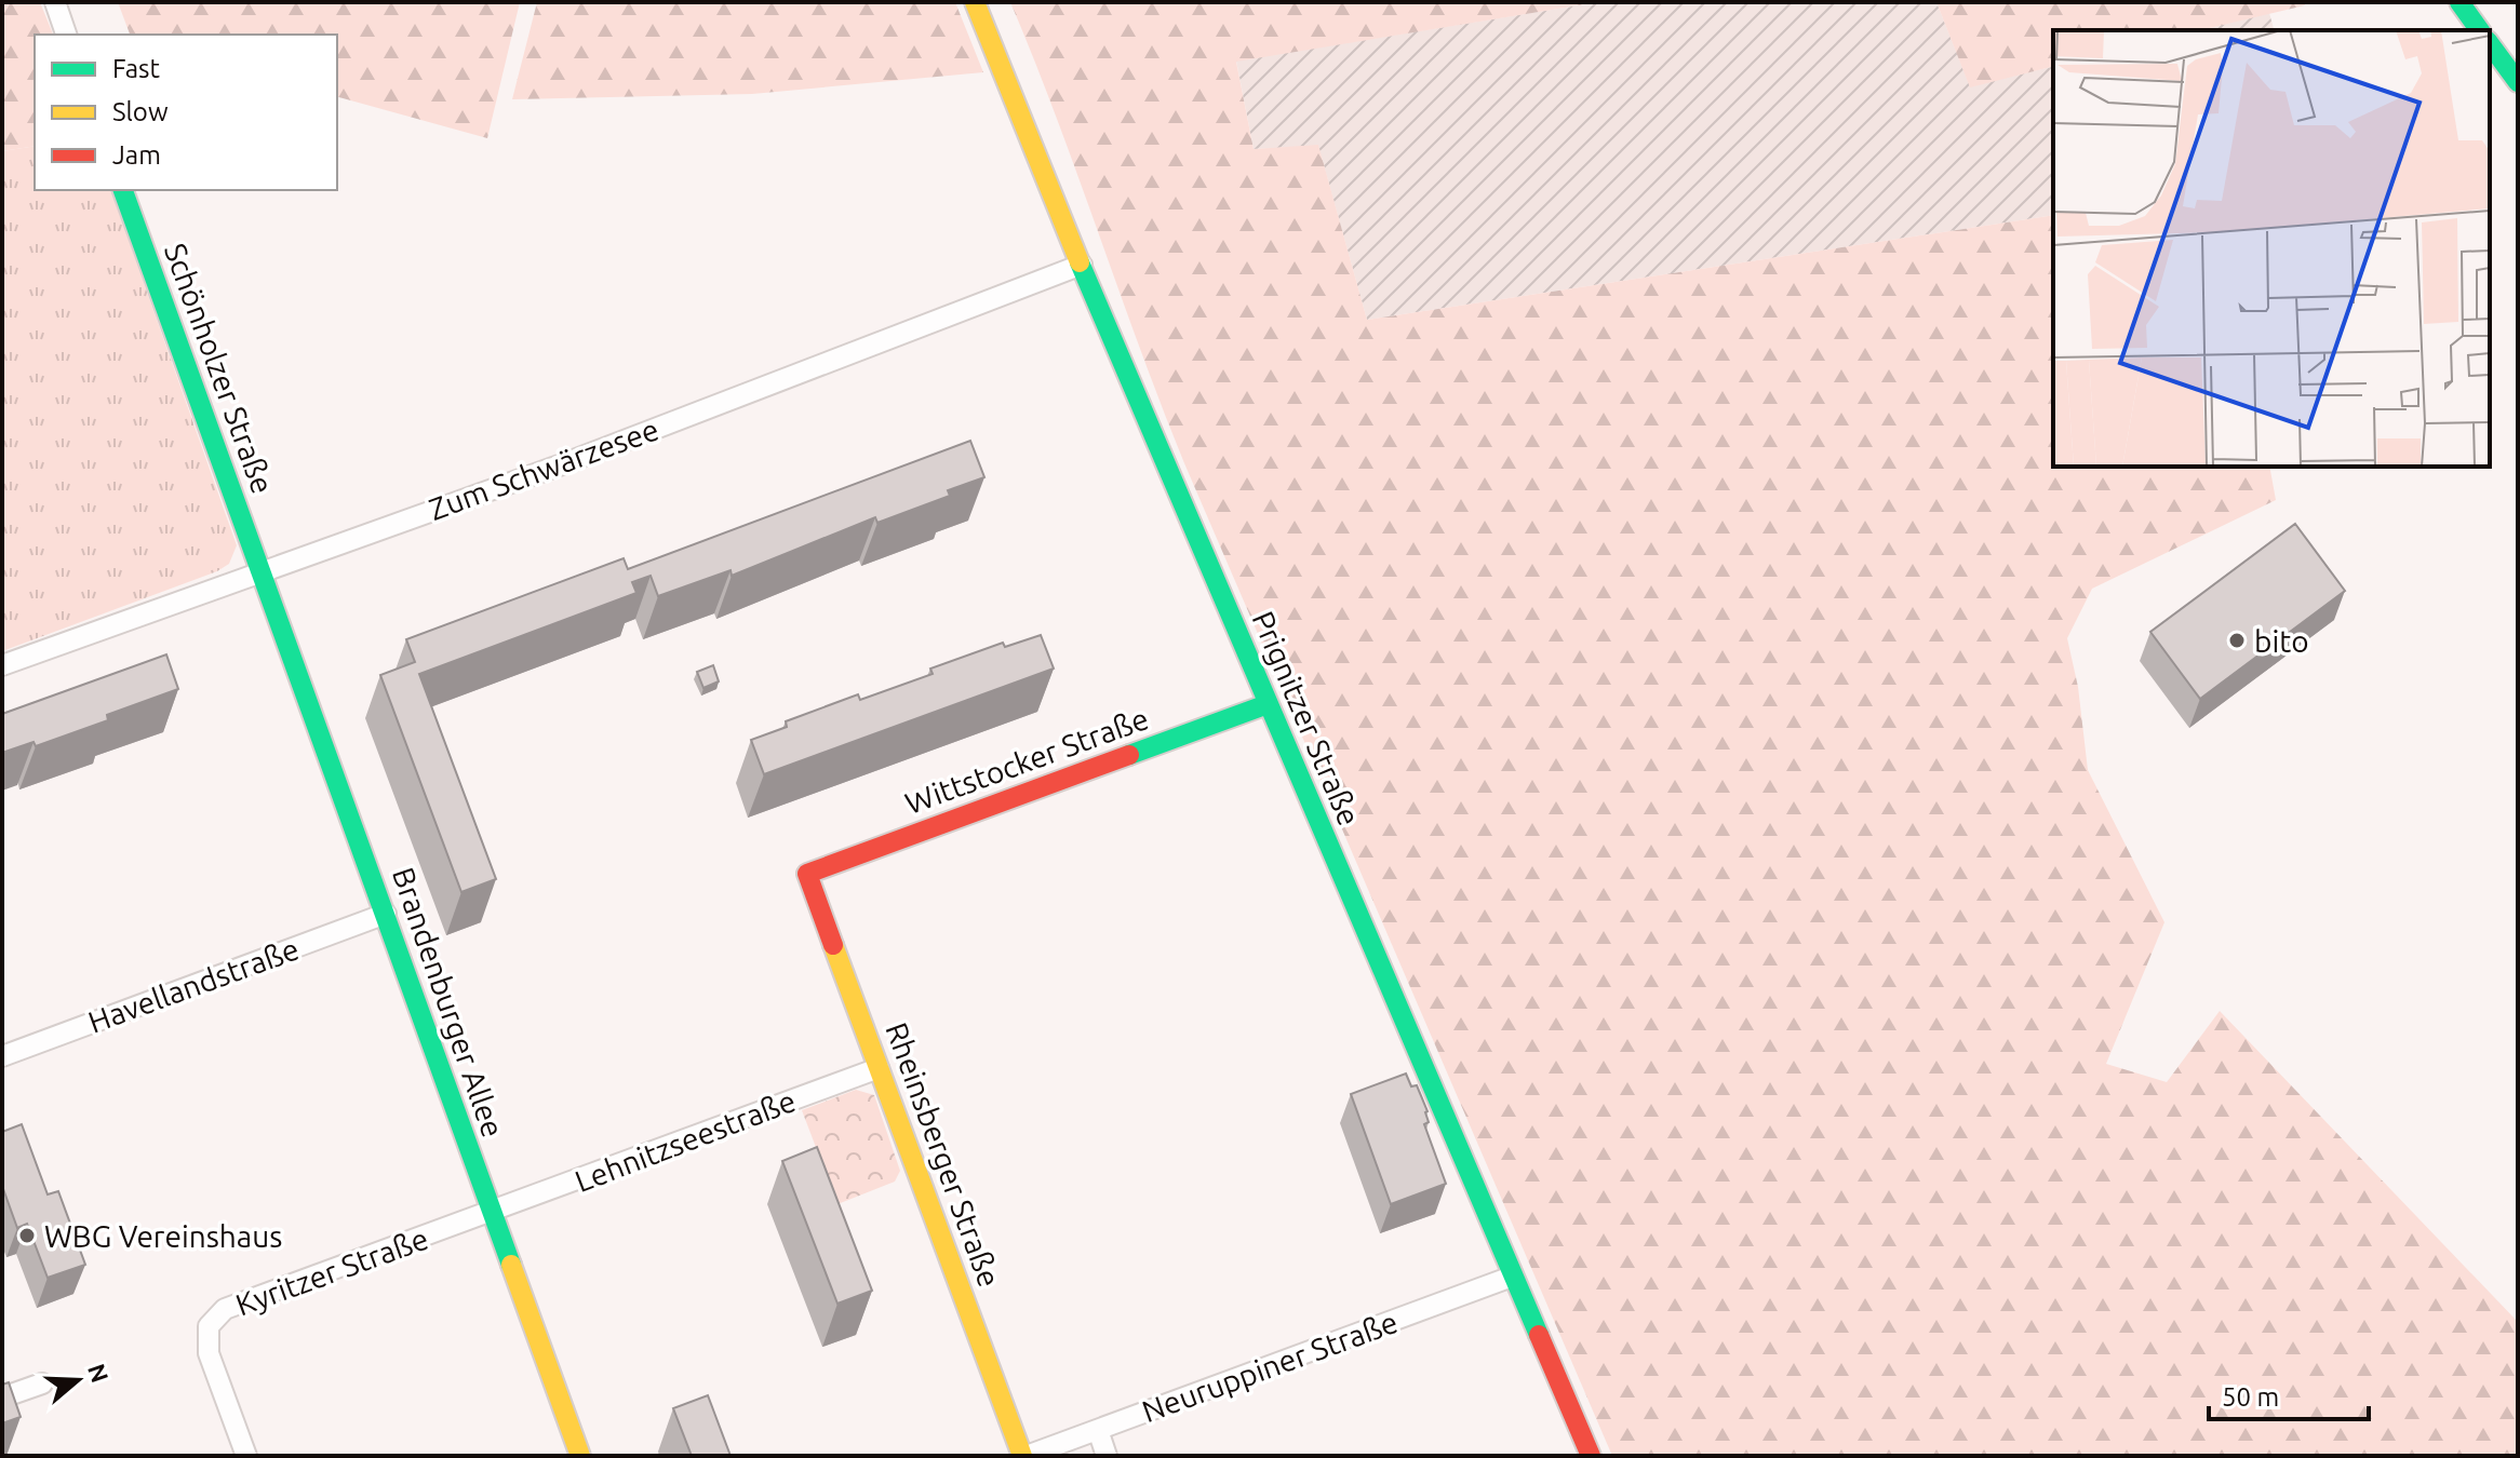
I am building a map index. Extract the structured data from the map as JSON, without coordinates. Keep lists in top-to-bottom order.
{
  "streets": {
    "street": [
      "Schönholzer Straße",
      "Zum Schwärzesee",
      "Prignitzer Straße",
      "Wittstocker Straße",
      "Havellandstraße",
      "Brandenburger Allee",
      "Lehnitzseestraße",
      "Rheinsberger Straße",
      "Kyritzer Straße",
      "Neuruppiner Straße"
    ]
  },
  "crossings": [
    ["Schönholzer Straße", "Zum Schwärzesee"],
    ["Schönholzer Straße", "Brandenburger Allee"],
    ["Zum Schwärzesee", "Prignitzer Straße"],
    ["Zum Schwärzesee", "Brandenburger Allee"],
    ["Prignitzer Straße", "Wittstocker Straße"],
    ["Prignitzer Straße", "Neuruppiner Straße"],
    ["Wittstocker Straße", "Rheinsberger Straße"],
    ["Havellandstraße", "Brandenburger Allee"],
    ["Brandenburger Allee", "Lehnitzseestraße"],
    ["Brandenburger Allee", "Kyritzer Straße"],
    ["Lehnitzseestraße", "Rheinsberger Straße"],
    ["Lehnitzseestraße", "Kyritzer Straße"],
    ["Rheinsberger Straße", "Neuruppiner Straße"]
  ],
  "places": ["bito", "WBG Vereinshaus"],
  "legend": ["Fast", "Slow", "Jam"],
  "scale_bar": "50 m",
  "north": "right"
}
